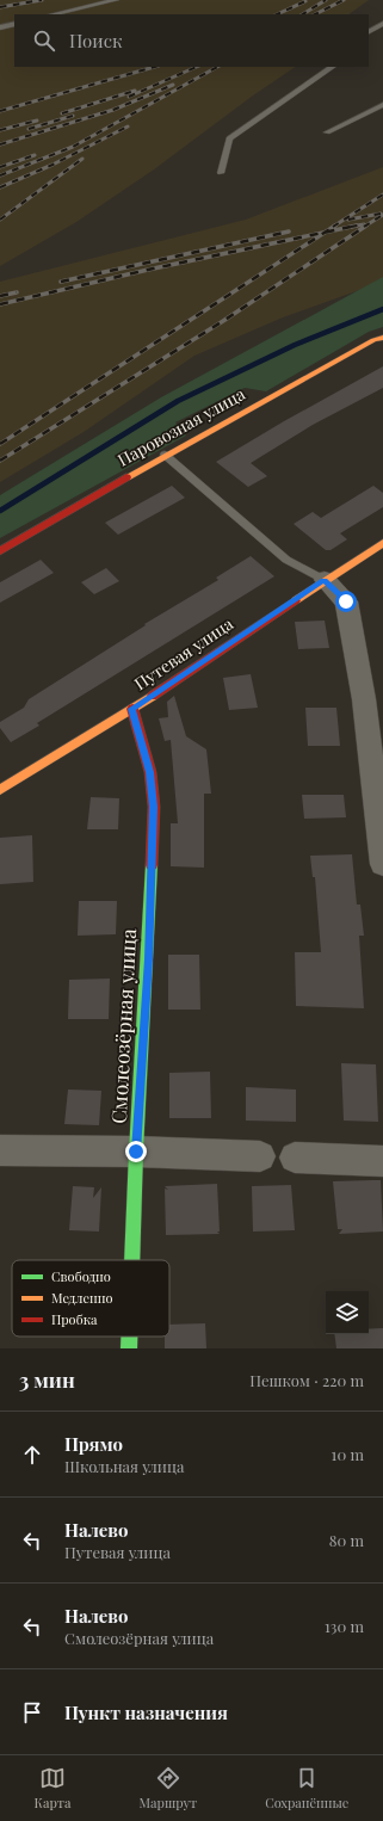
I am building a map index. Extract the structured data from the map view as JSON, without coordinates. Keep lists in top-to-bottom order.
{
  "streets": {
    "street": ["Паровозная улица", "Путевая улица", "Смолеозёрная улица"]
  },
  "crossings": [
    ["Путевая улица", "Смолеозёрная улица"]
  ],
  "legend": ["Свободно", "Медленно", "Пробка"],
  "page": {
    "search": "Поиск",
    "heading": ["3 мин", "Пешком · 220 m"],
    "list": [
      ["Прямо", "Школьная улица", "10 m"],
      ["Налево", "Путевая улица", "80 m"],
      ["Налево", "Смолеозёрная улица", "130 m"],
      "Пункт назначения"
    ],
    "nav": ["Карта", "Маршрут", "Сохранённые"]
  }
}
